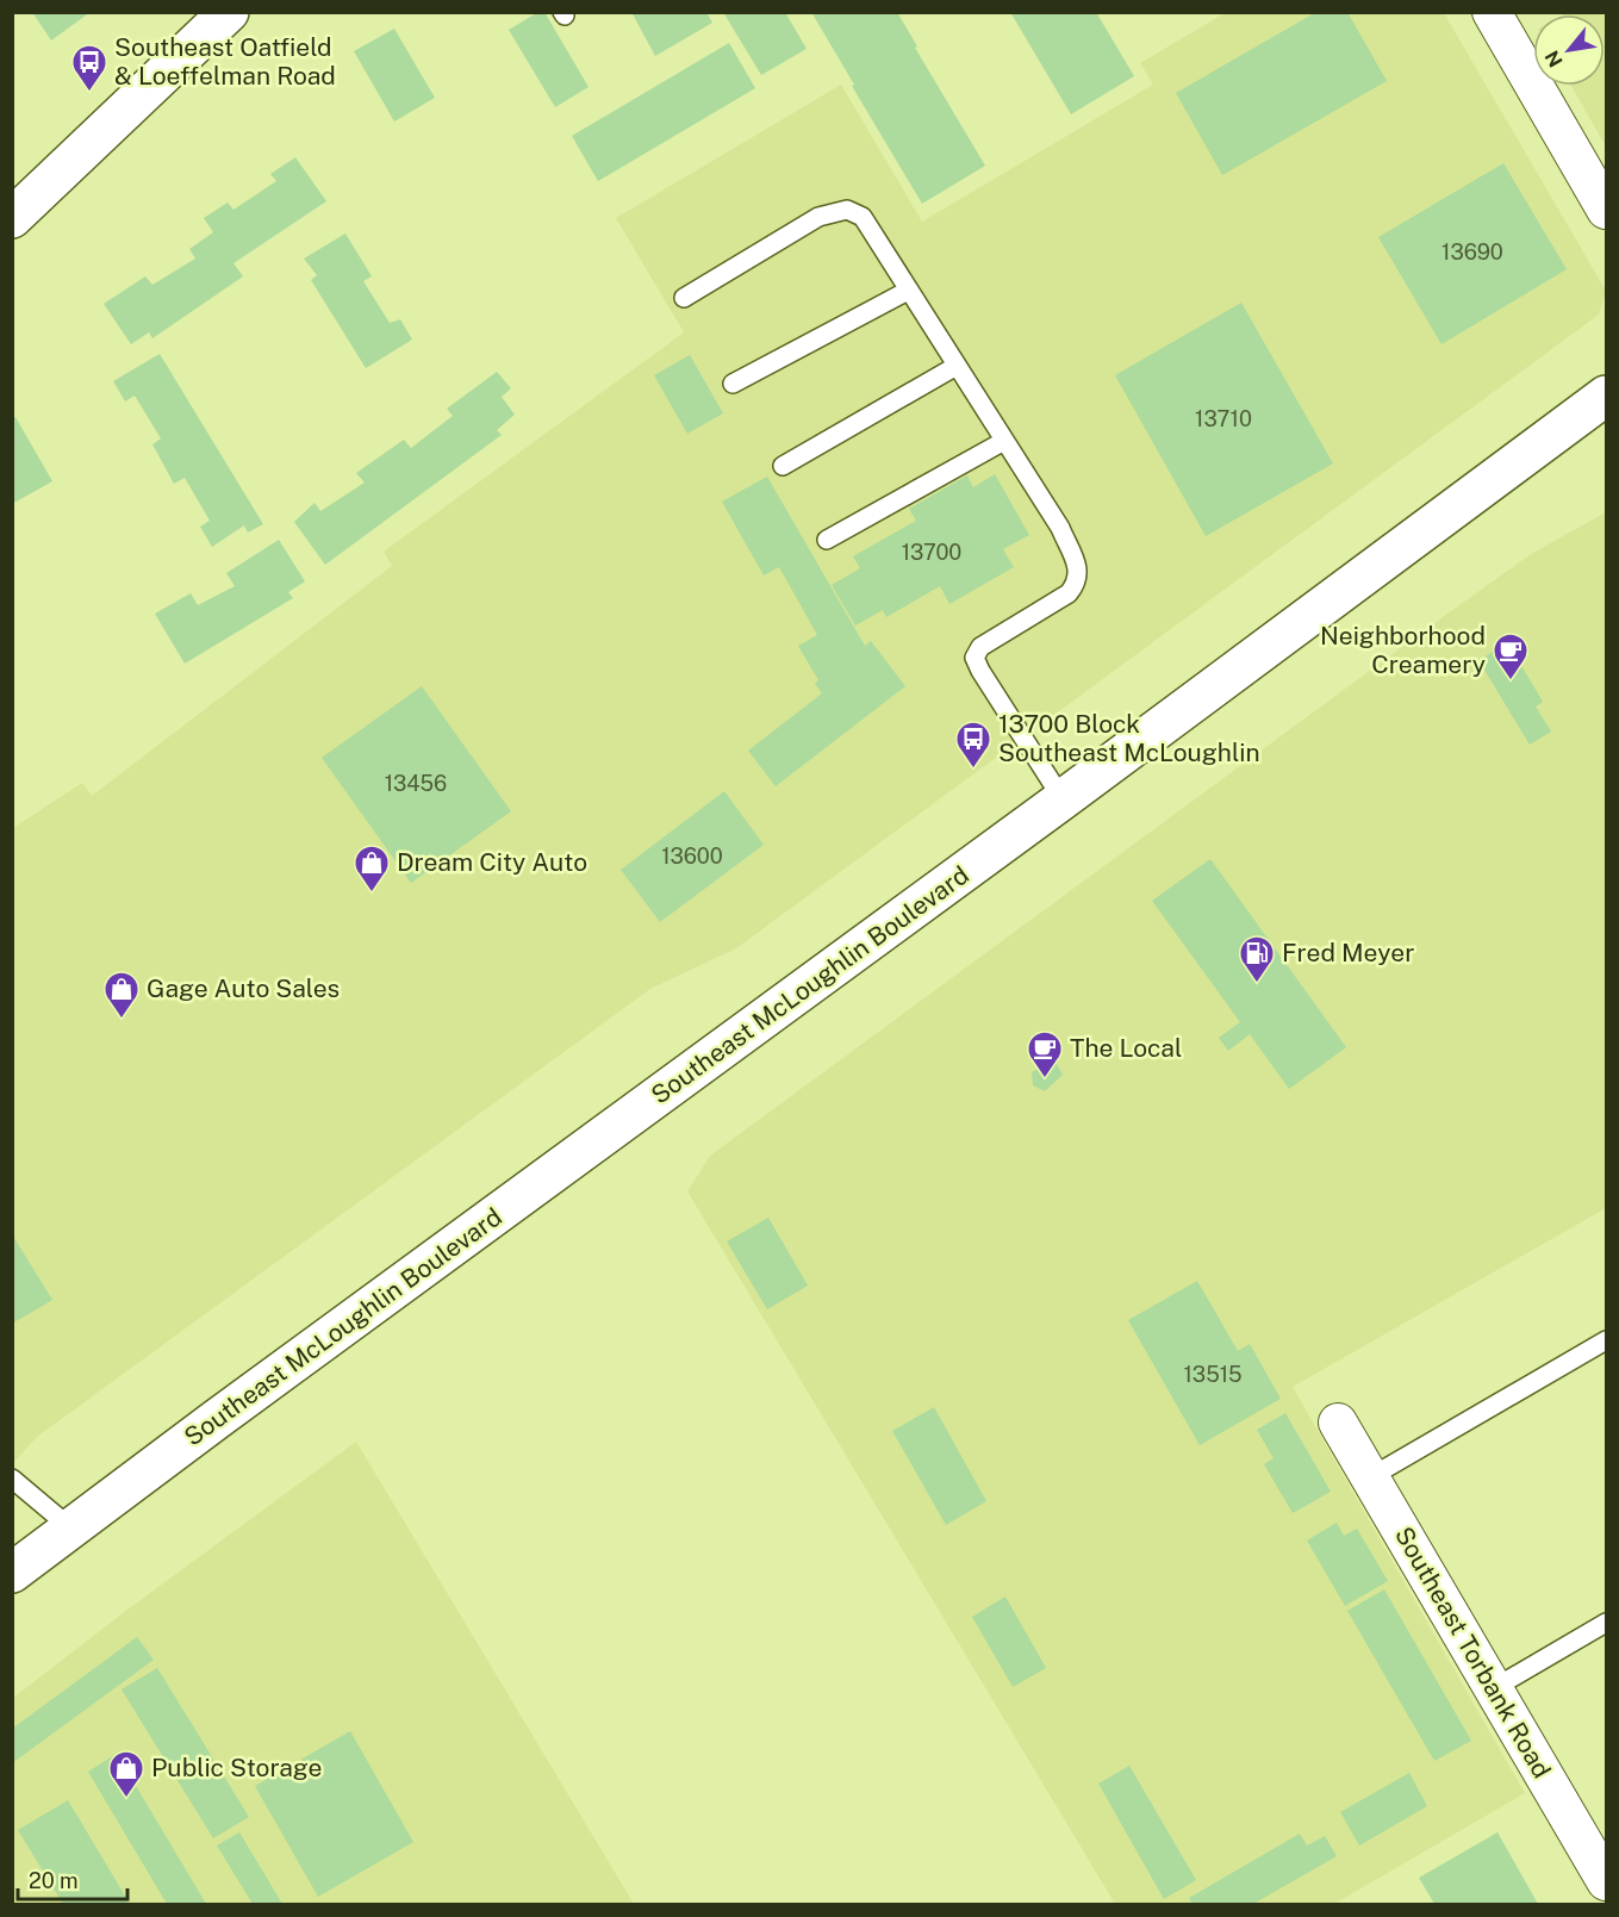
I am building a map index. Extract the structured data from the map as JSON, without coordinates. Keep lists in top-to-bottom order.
{
  "streets": {
    "main road": ["Southeast McLoughlin Boulevard"],
    "street": ["Southeast Torbank Road"]
  },
  "places": {
    "bus stop": ["Southeast Oatfield & Loeffelman Road", "13700 Block Southeast McLoughlin"],
    "cafe": ["Neighborhood Creamery", "The Local"],
    "shop": ["Dream City Auto", "Gage Auto Sales", "Public Storage"],
    "fuel station": ["Fred Meyer"]
  },
  "house_numbers": [
    "13690",
    "13710",
    "13700",
    "13456",
    "13600",
    "13515"
  ],
  "scale_bar": "20 m",
  "north": "bottom left"
}
